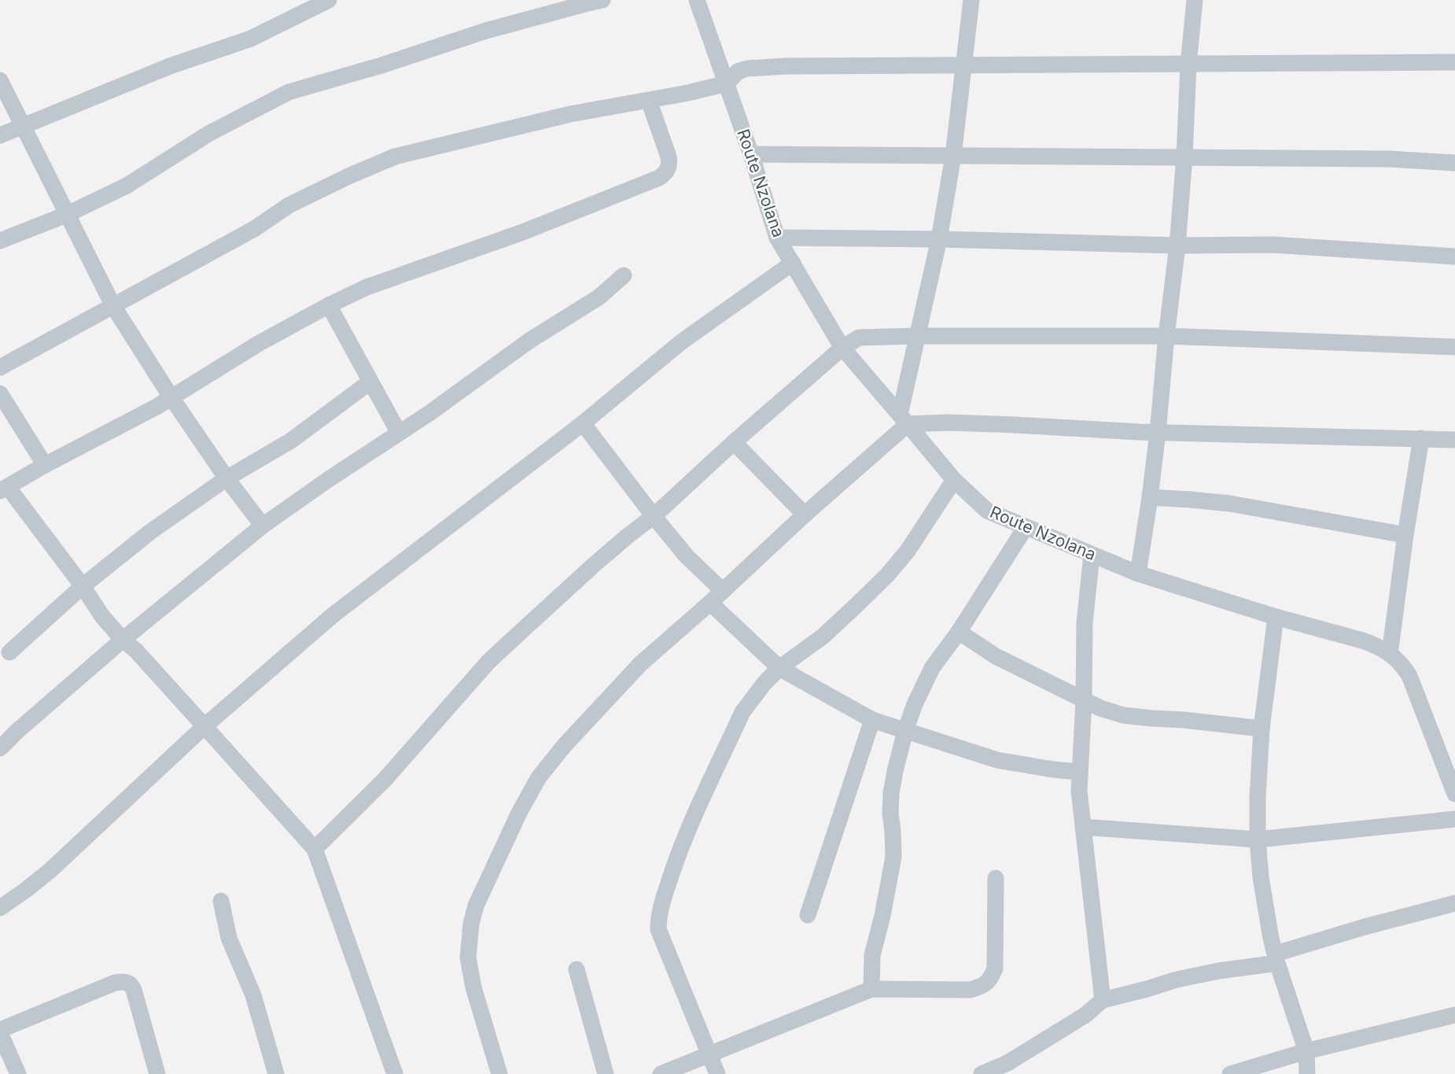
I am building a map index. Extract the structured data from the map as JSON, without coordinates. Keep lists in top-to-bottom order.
{
  "streets": {
    "street": ["Route Nzolana"]
  }
}
